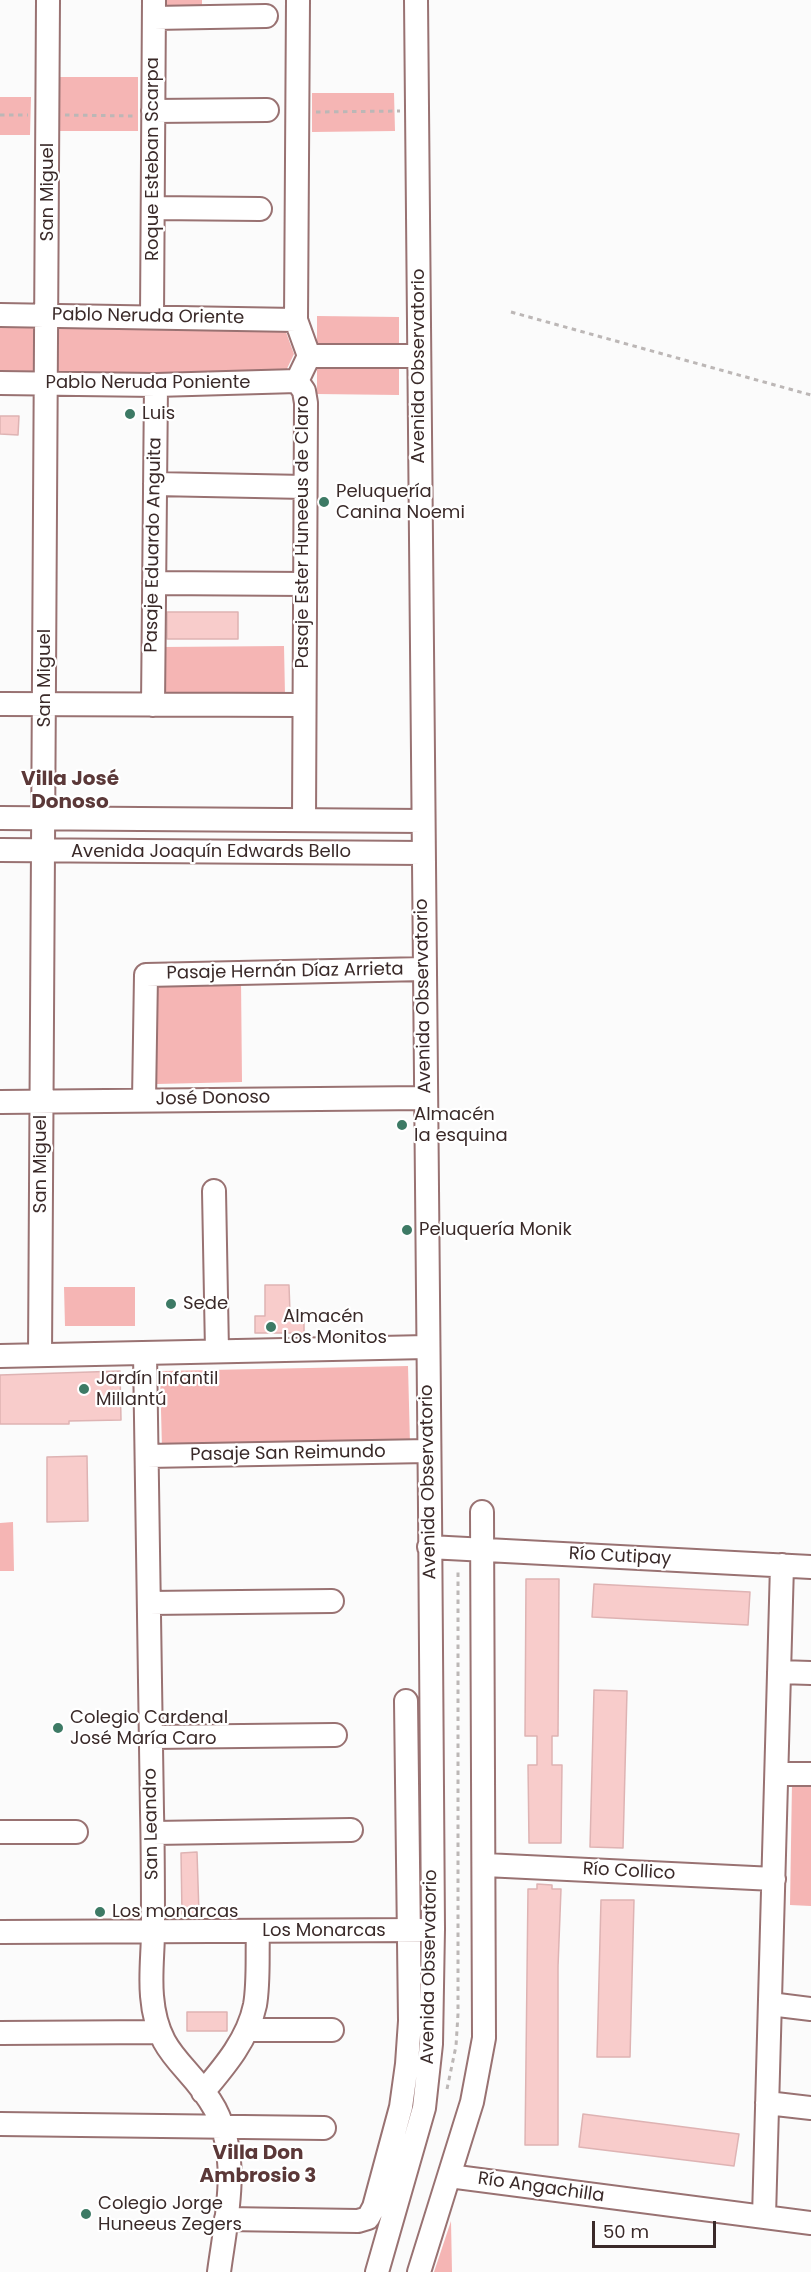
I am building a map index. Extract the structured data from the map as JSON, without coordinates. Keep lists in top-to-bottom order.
{
  "streets": {
    "street": [
      "Roque Esteban Scarpa",
      "San Miguel",
      "Pablo Neruda Oriente",
      "Avenida Observatorio",
      "Pablo Neruda Poniente",
      "Pasaje Ester Huneeus de Claro",
      "Pasaje Eduardo Anguita",
      "Avenida Joaquín Edwards Bello",
      "Pasaje Hernán Díaz Arrieta",
      "José Donoso",
      "Pasaje San Reimundo",
      "Río Cutipay",
      "San Leandro",
      "Río Collico",
      "Los Monarcas",
      "Río Angachilla"
    ]
  },
  "crossings": [
    ["Roque Esteban Scarpa", "Pablo Neruda Oriente"],
    ["San Miguel", "Pablo Neruda Oriente"],
    ["San Miguel", "Pablo Neruda Poniente"],
    ["San Miguel", "Avenida Joaquín Edwards Bello"],
    ["San Miguel", "José Donoso"],
    ["Avenida Observatorio", "Avenida Joaquín Edwards Bello"],
    ["Avenida Observatorio", "Pasaje Hernán Díaz Arrieta"],
    ["Avenida Observatorio", "José Donoso"],
    ["Avenida Observatorio", "Pasaje San Reimundo"],
    ["Avenida Observatorio", "Río Cutipay"],
    ["Avenida Observatorio", "Los Monarcas"],
    ["Pablo Neruda Poniente", "Pasaje Ester Huneeus de Claro"],
    ["Pablo Neruda Poniente", "Pasaje Eduardo Anguita"],
    ["Pasaje Ester Huneeus de Claro", "Avenida Joaquín Edwards Bello"],
    ["Pasaje Hernán Díaz Arrieta", "José Donoso"],
    ["Pasaje San Reimundo", "San Leandro"],
    ["San Leandro", "Los Monarcas"]
  ],
  "districts": ["Villa José Donoso", "Villa Don Ambrosio 3"],
  "places": [
    "Luis",
    "Peluquería Canina Noemi",
    "Almacén la esquina",
    "Peluquería Monik",
    "Sede",
    "Almacén Los Monitos",
    "Jardín Infantil Millantú",
    "Colegio Cardenal José María Caro",
    "Los monarcas",
    "Colegio Jorge Huneeus Zegers"
  ],
  "scale_bar": "50 m"
}
